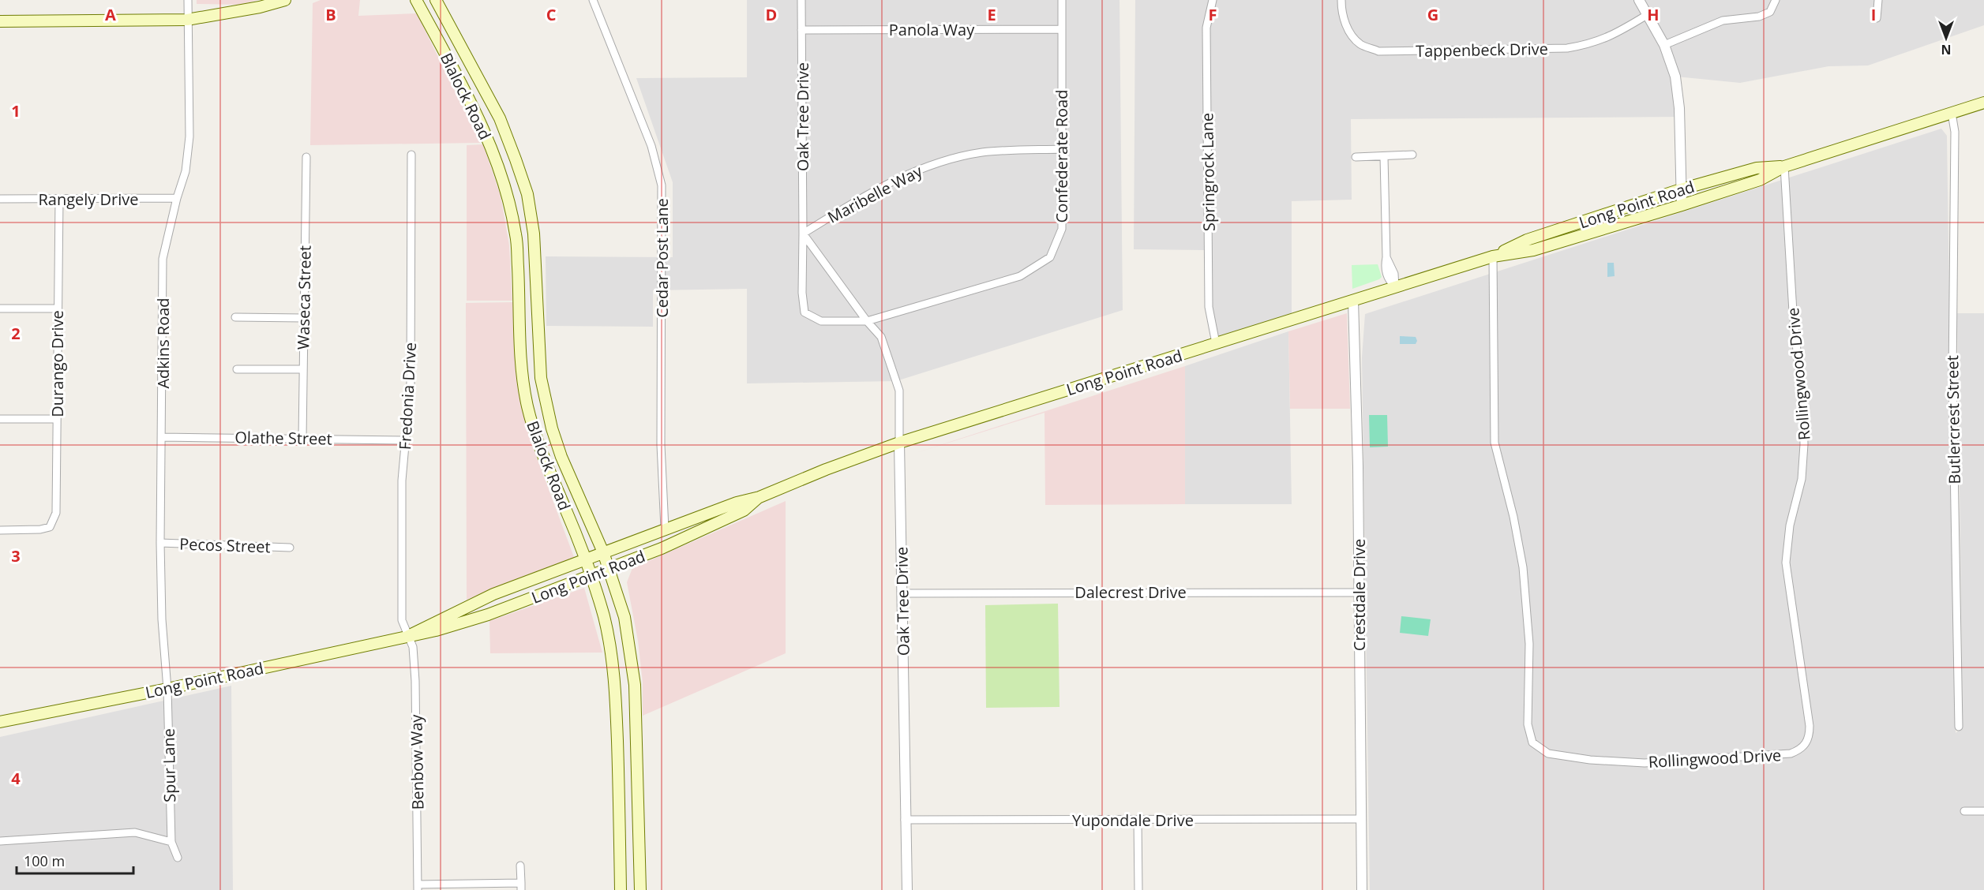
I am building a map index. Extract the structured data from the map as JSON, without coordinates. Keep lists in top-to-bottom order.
{
  "streets": {
    "main road": ["Blalock Road", "Long Point Road"],
    "street": [
      "Panola Way",
      "Tappenbeck Drive",
      "Oak Tree Drive",
      "Confederate Road",
      "Springrock Lane",
      "Maribelle Way",
      "Rangely Drive",
      "Cedar Post Lane",
      "Waseca Street",
      "Adkins Road",
      "Durango Drive",
      "Rollingwood Drive",
      "Fredonia Drive",
      "Butlercrest Street",
      "Olathe Street",
      "Pecos Street",
      "Dalecrest Drive",
      "Crestdale Drive",
      "Benbow Way",
      "Spur Lane",
      "Yupondale Drive"
    ]
  },
  "crossings": [
    ["Panola Way", "Oak Tree Drive"],
    ["Panola Way", "Confederate Road"],
    ["Blalock Road", "Long Point Road"],
    ["Oak Tree Drive", "Confederate Road"],
    ["Oak Tree Drive", "Maribelle Way"],
    ["Oak Tree Drive", "Long Point Road"],
    ["Oak Tree Drive", "Dalecrest Drive"],
    ["Oak Tree Drive", "Yupondale Drive"],
    ["Confederate Road", "Maribelle Way"],
    ["Springrock Lane", "Long Point Road"],
    ["Rangely Drive", "Adkins Road"],
    ["Rangely Drive", "Durango Drive"],
    ["Long Point Road", "Cedar Post Lane"],
    ["Long Point Road", "Adkins Road"],
    ["Long Point Road", "Rollingwood Drive"],
    ["Long Point Road", "Fredonia Drive"],
    ["Long Point Road", "Butlercrest Street"],
    ["Long Point Road", "Crestdale Drive"],
    ["Long Point Road", "Benbow Way"],
    ["Long Point Road", "Spur Lane"],
    ["Waseca Street", "Olathe Street"],
    ["Adkins Road", "Olathe Street"],
    ["Adkins Road", "Pecos Street"],
    ["Adkins Road", "Spur Lane"],
    ["Fredonia Drive", "Olathe Street"],
    ["Fredonia Drive", "Benbow Way"],
    ["Dalecrest Drive", "Crestdale Drive"],
    ["Crestdale Drive", "Yupondale Drive"]
  ],
  "scale_bar": "100 m",
  "north": "bottom",
  "grid": {
    "columns": [
      "A",
      "B",
      "C",
      "D",
      "E",
      "F",
      "G",
      "H",
      "I"
    ],
    "rows": [
      "1",
      "2",
      "3",
      "4"
    ]
  }
}
